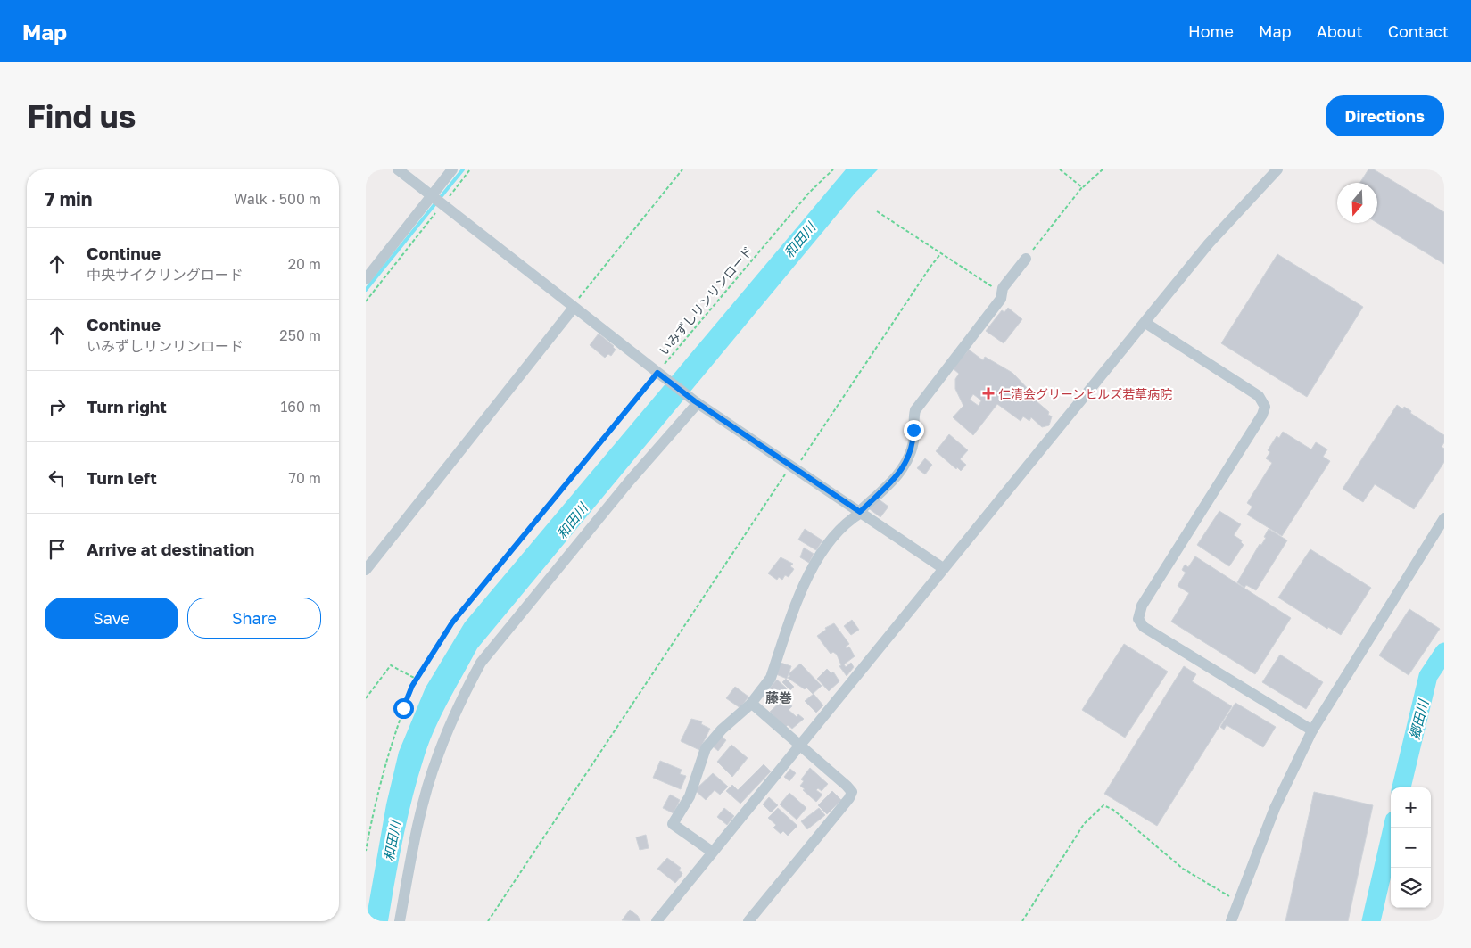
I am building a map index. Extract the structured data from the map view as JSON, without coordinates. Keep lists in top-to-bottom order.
{
  "streets": {
    "path": ["いみずしリンリンロード"]
  },
  "districts": ["藤巻"],
  "water": ["和田川", "郷田川"],
  "places": {
    "health": ["仁清会グリーンヒルズ若草病院"]
  },
  "north": "bottom",
  "page": {
    "header": "Map",
    "nav": [
      "Home",
      "Map",
      "About",
      "Contact"
    ],
    "buttons": [
      "Directions",
      ["Save", "Share"]
    ],
    "title": "Find us",
    "heading": ["7 min", "Walk · 500 m"],
    "list": [
      ["Continue", "中央サイクリングロード", "20 m"],
      ["Continue", "いみずしリンリンロード", "250 m"],
      ["Turn right", "160 m"],
      ["Turn left", "70 m"],
      "Arrive at destination"
    ],
    "map_buttons": ["+", "−"]
  }
}
